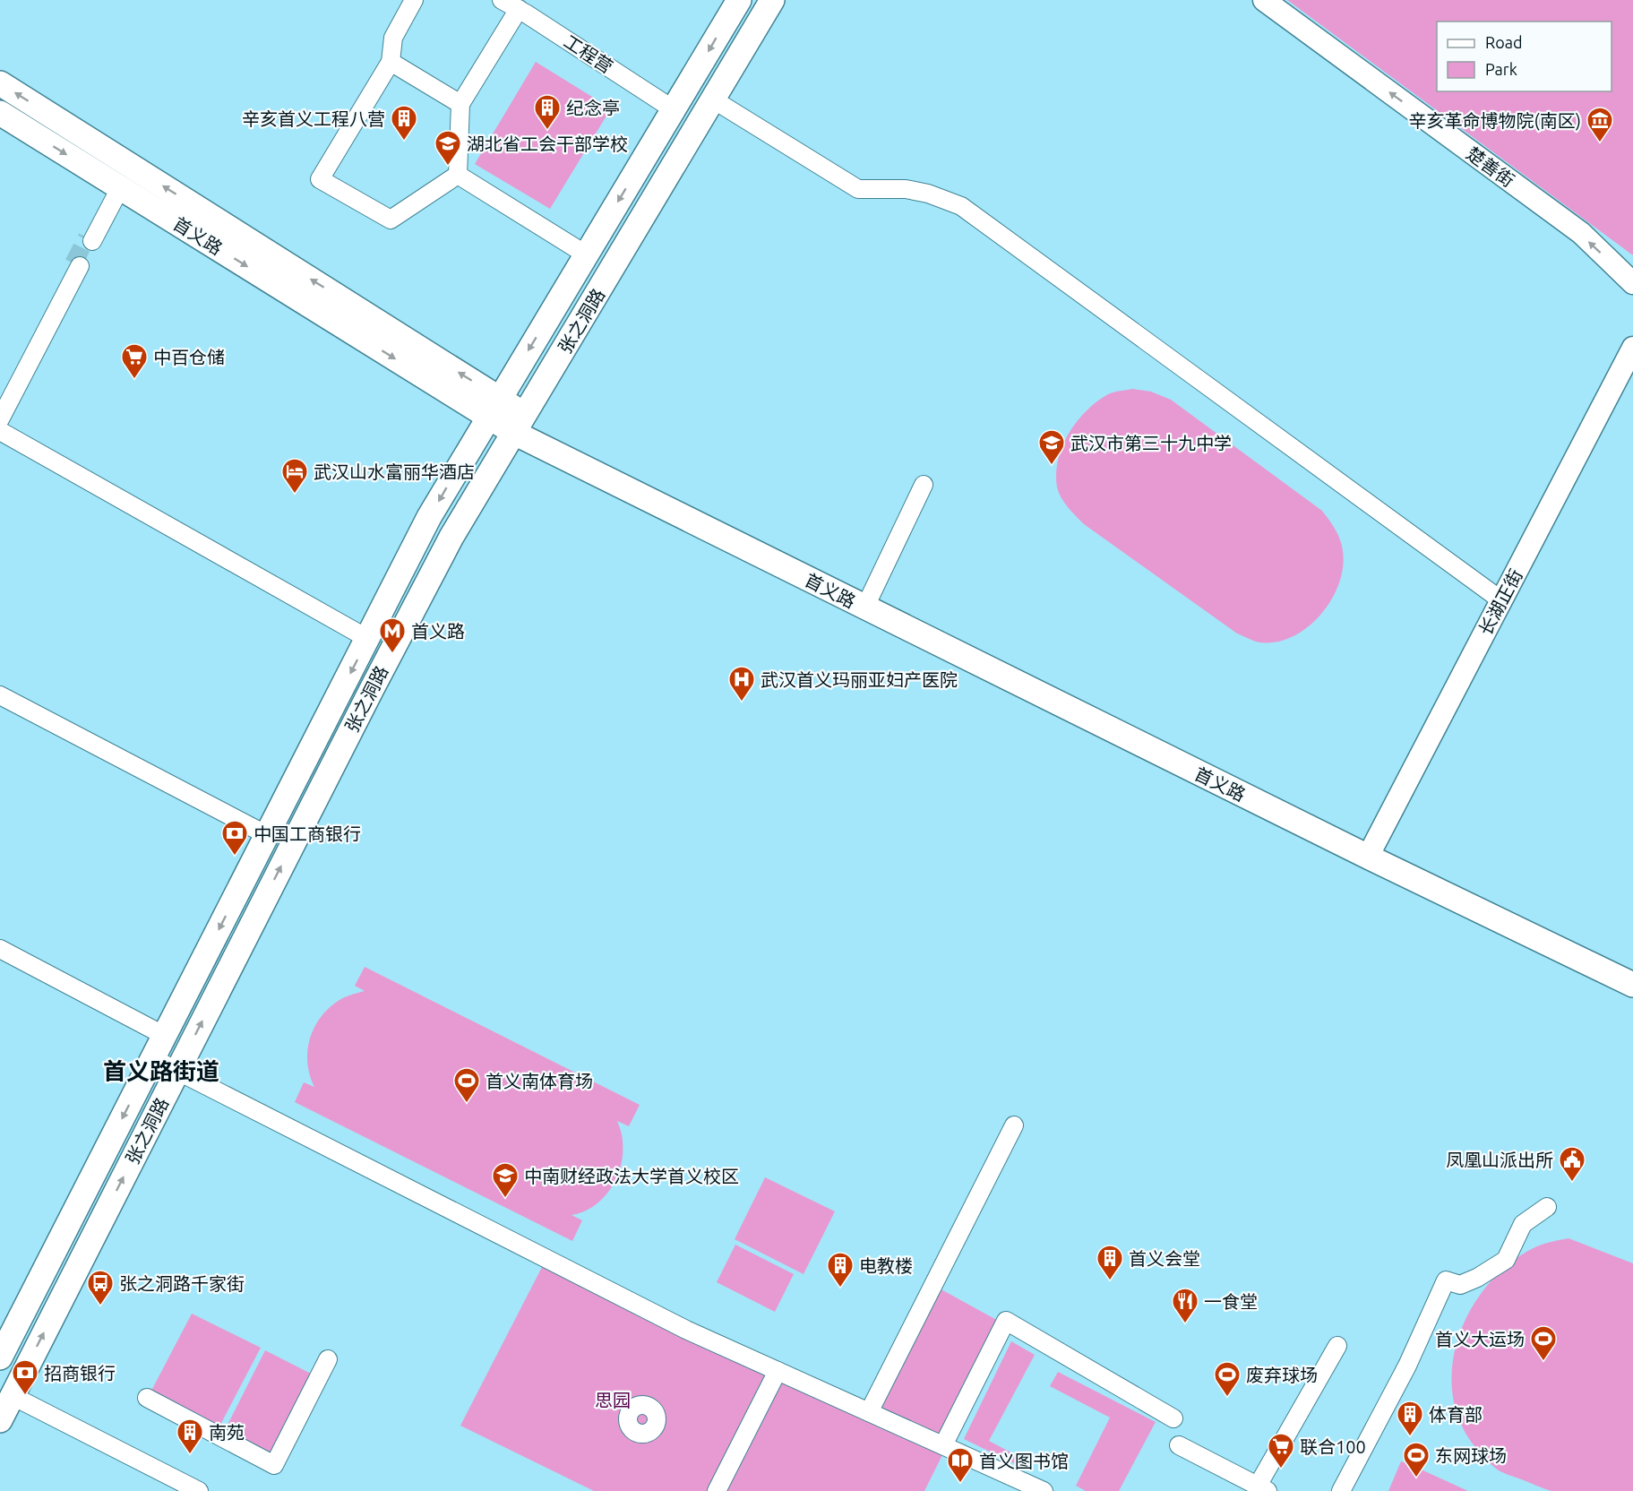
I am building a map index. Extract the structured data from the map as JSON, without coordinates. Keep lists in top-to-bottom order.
{
  "streets": {
    "main road": ["首义路", "张之洞路"],
    "street": ["工程营", "楚善街", "长湖正街"]
  },
  "crossings": [
    ["工程营", "张之洞路"],
    ["首义路", "张之洞路"],
    ["首义路", "长湖正街"]
  ],
  "one_way": ["楚善街"],
  "districts": ["首义路街道"],
  "parks": ["思园"],
  "places": {
    "building": [
      "纪念亭",
      "辛亥首义工程八营",
      "首义会堂",
      "电教楼",
      "体育部",
      "南苑"
    ],
    "museum": ["辛亥革命博物院(南区)"],
    "school or university": ["湖北省工会干部学校", "武汉市第三十九中学", "中南财经政法大学首义校区"],
    "supermarket": ["中百仓储", "联合100"],
    "hotel": ["武汉山水富丽华酒店"],
    "metro station": ["首义路"],
    "hospital": ["武汉首义玛丽亚妇产医院"],
    "bank": ["中国工商银行", "招商银行"],
    "sports": [
      "首义南体育场",
      "首义大运场",
      "废弃球场",
      "东网球场"
    ],
    "public building": ["凤凰山派出所"],
    "bus stop": ["张之洞路千家街"],
    "restaurant": ["一食堂"],
    "library": ["首义图书馆"]
  },
  "legend": ["Road", "Park"]
}
